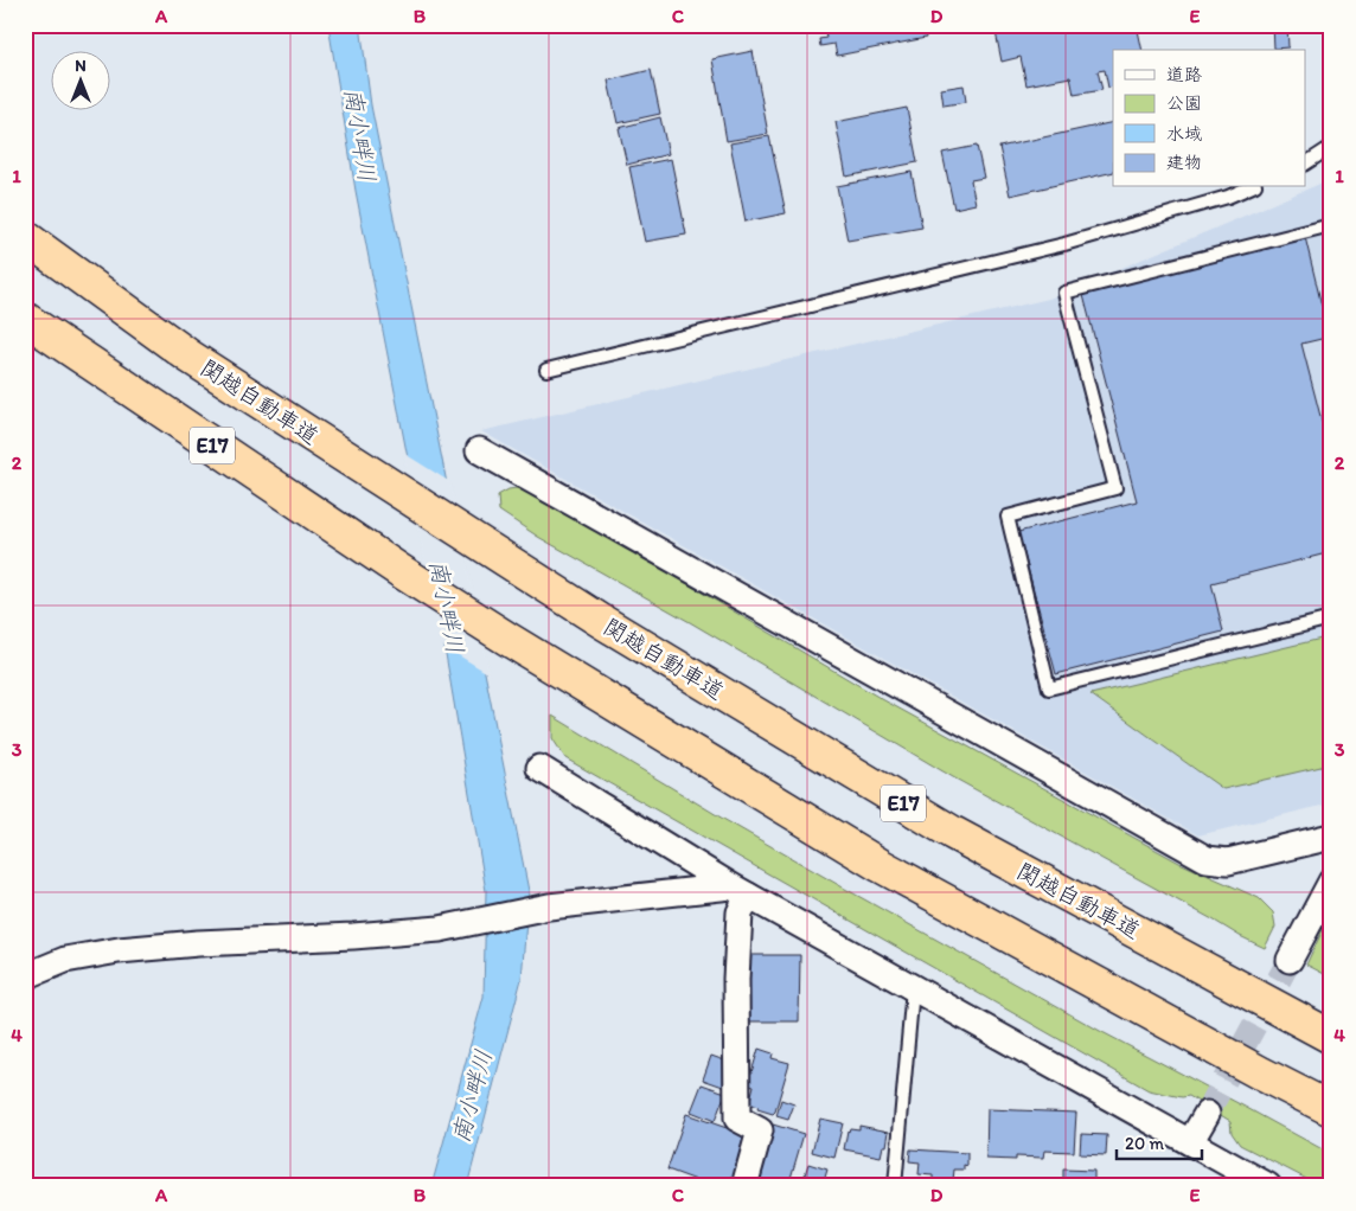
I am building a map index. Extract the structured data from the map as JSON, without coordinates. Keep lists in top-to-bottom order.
{
  "streets": {
    "highway": ["関越自動車道", "E17"]
  },
  "water": ["南小畔川"],
  "legend": [
    "道路",
    "公園",
    "水域",
    "建物"
  ],
  "scale_bar": "20 m",
  "north": "top",
  "grid": {
    "columns": [
      "A",
      "B",
      "C",
      "D",
      "E"
    ],
    "rows": [
      "1",
      "2",
      "3",
      "4"
    ]
  }
}
